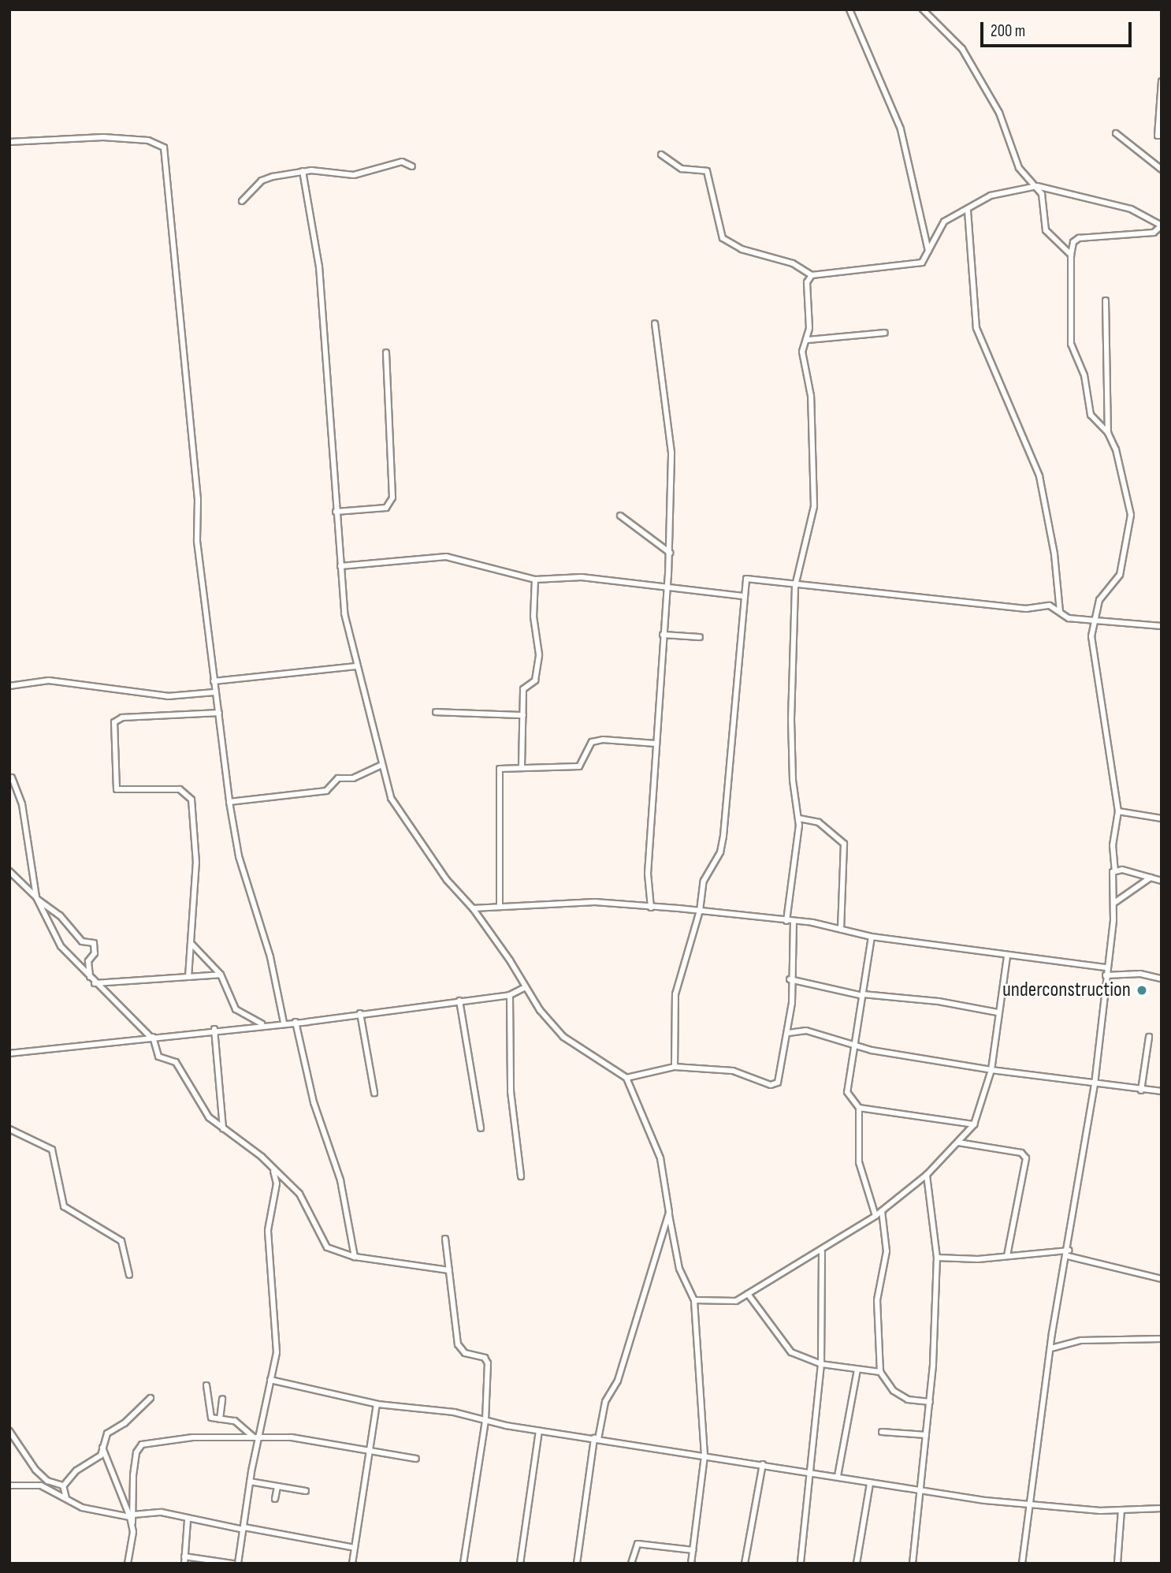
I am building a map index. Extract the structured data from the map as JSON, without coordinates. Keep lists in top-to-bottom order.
{
  "places": ["underconstruction"],
  "scale_bar": "200 m"
}
